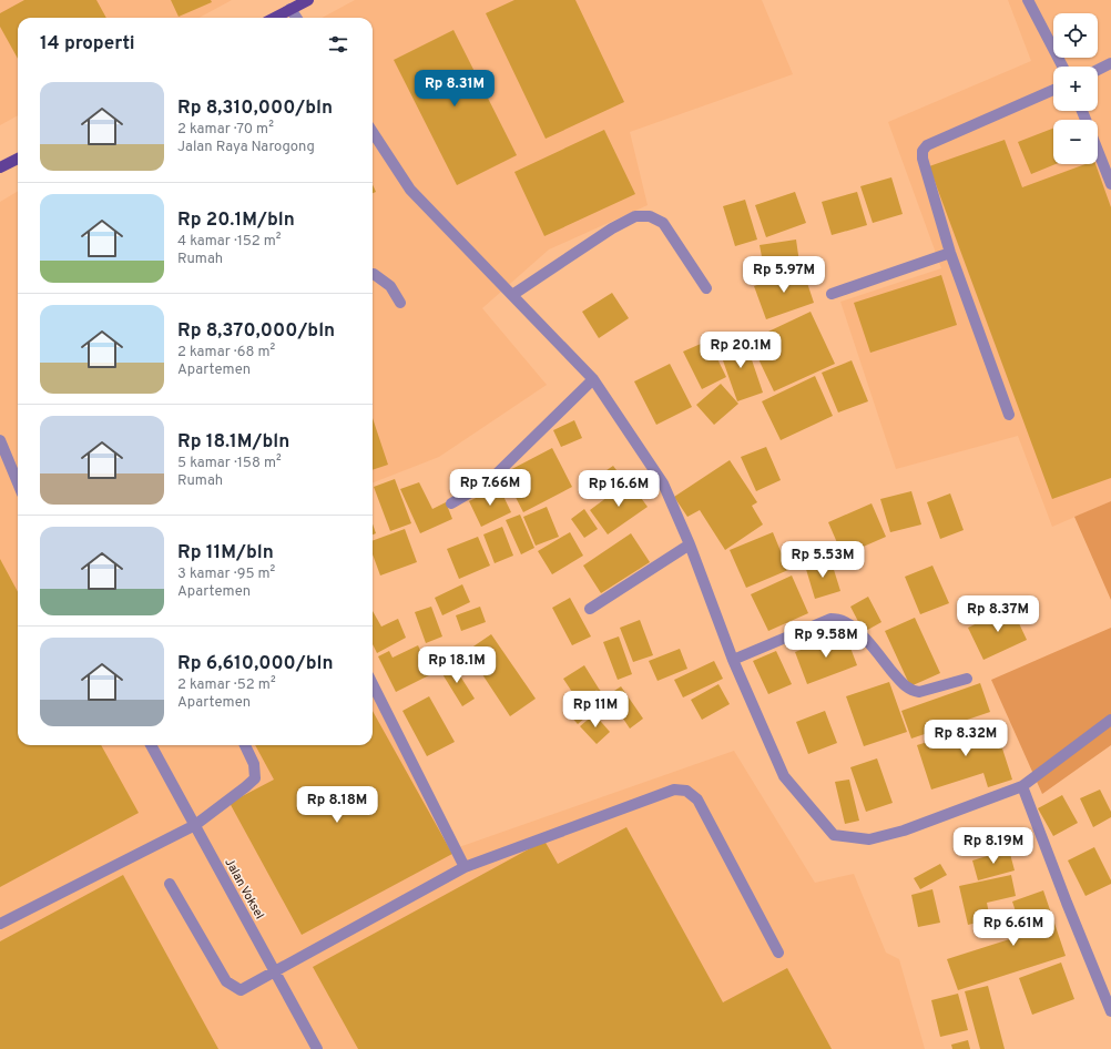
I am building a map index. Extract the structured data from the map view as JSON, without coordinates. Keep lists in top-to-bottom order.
{
  "streets": {
    "street": ["Jalan Voksel"]
  },
  "page": {
    "map_buttons": ["+", "−"],
    "heading": "14 properti",
    "price": [
      "Rp 8.31M",
      "Rp 5.97M",
      "Rp 20.1M",
      "Rp 7.66M",
      "Rp 16.6M",
      "Rp 5.53M",
      "Rp 8.37M",
      "Rp 9.58M",
      "Rp 18.1M",
      "Rp 11M",
      "Rp 8.32M",
      "Rp 8.18M",
      "Rp 8.19M",
      "Rp 6.61M"
    ],
    "list": [
      {
        "name": "Rp 8,310,000/bln",
        "note": "2 kamar · 70 m² · Jalan Raya Narogong"
      },
      {
        "name": "Rp 20.1M/bln",
        "note": "4 kamar · 152 m² · Rumah"
      },
      {
        "name": "Rp 8,370,000/bln",
        "note": "2 kamar · 68 m² · Apartemen"
      },
      {
        "name": "Rp 18.1M/bln",
        "note": "5 kamar · 158 m² · Rumah"
      },
      {
        "name": "Rp 11M/bln",
        "note": "3 kamar · 95 m² · Apartemen"
      },
      {
        "name": "Rp 6,610,000/bln",
        "note": "2 kamar · 52 m² · Apartemen"
      }
    ]
  }
}
